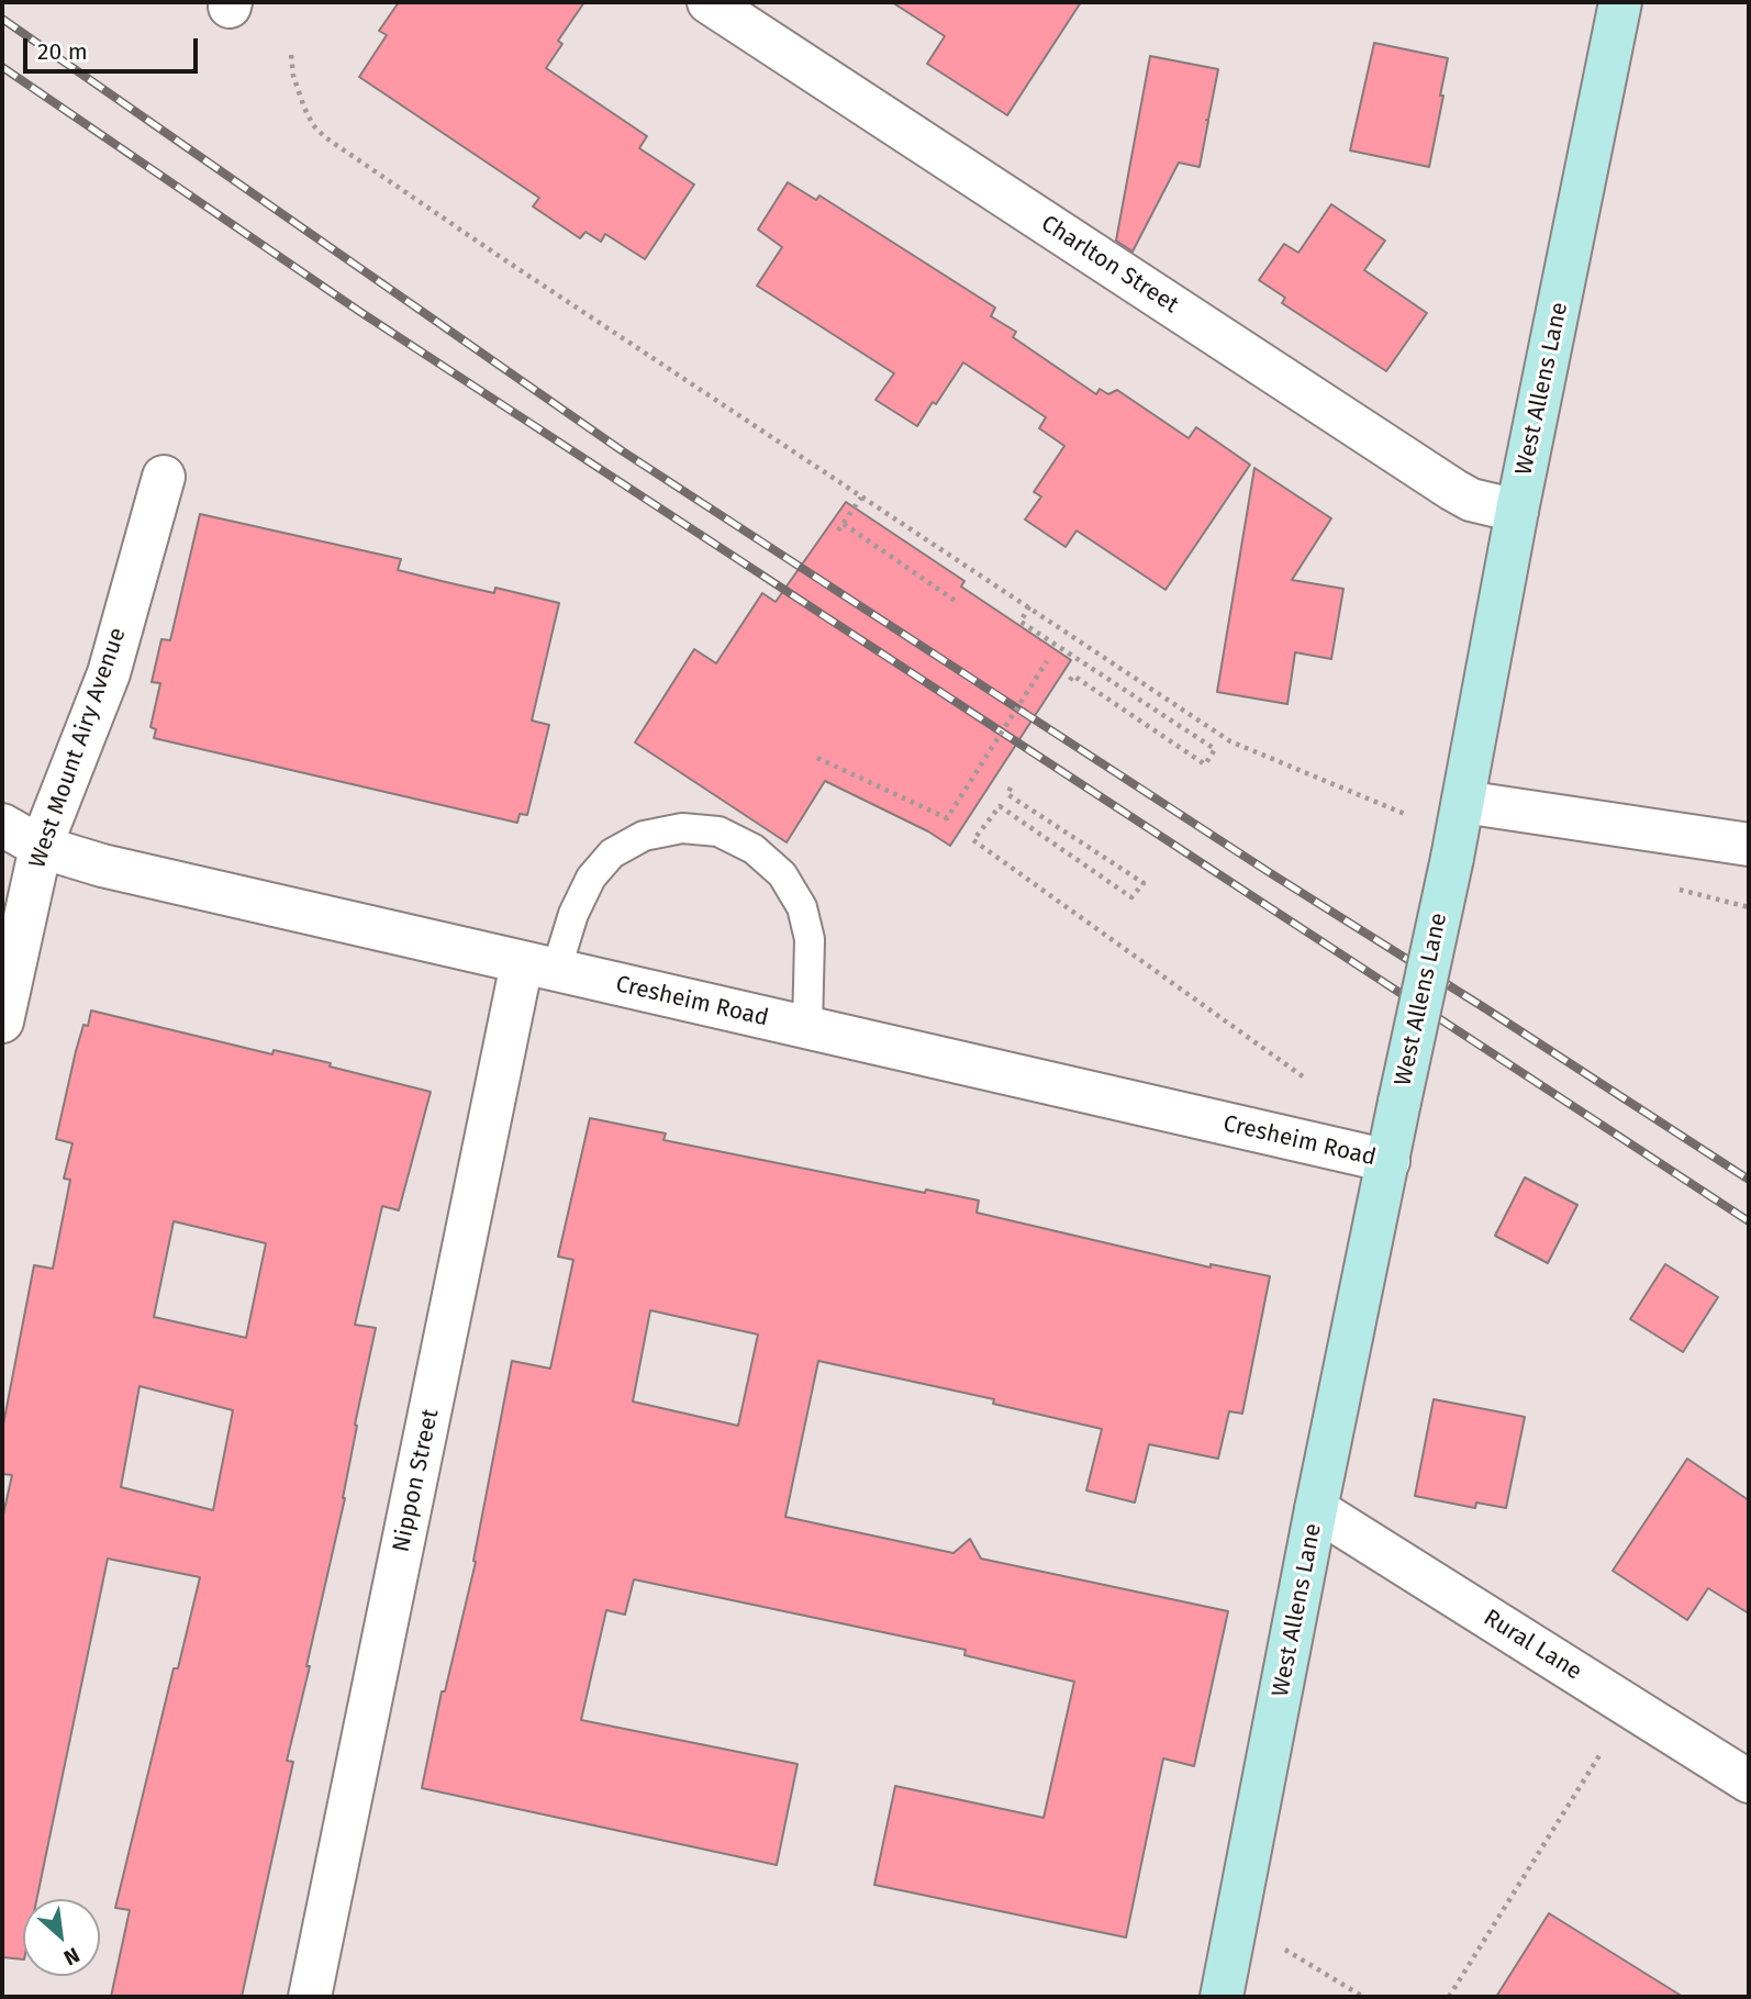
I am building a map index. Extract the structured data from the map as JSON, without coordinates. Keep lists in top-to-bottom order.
{
  "streets": {
    "main road": ["West Allens Lane"],
    "street": [
      "Charlton Street",
      "West Mount Airy Avenue",
      "Cresheim Road",
      "Nippon Street",
      "Rural Lane"
    ]
  },
  "crossings": [
    ["Charlton Street", "West Allens Lane"],
    ["West Allens Lane", "Cresheim Road"],
    ["West Allens Lane", "Rural Lane"],
    ["West Mount Airy Avenue", "Cresheim Road"],
    ["Cresheim Road", "Nippon Street"]
  ],
  "scale_bar": "20 m",
  "north": "bottom right"
}
